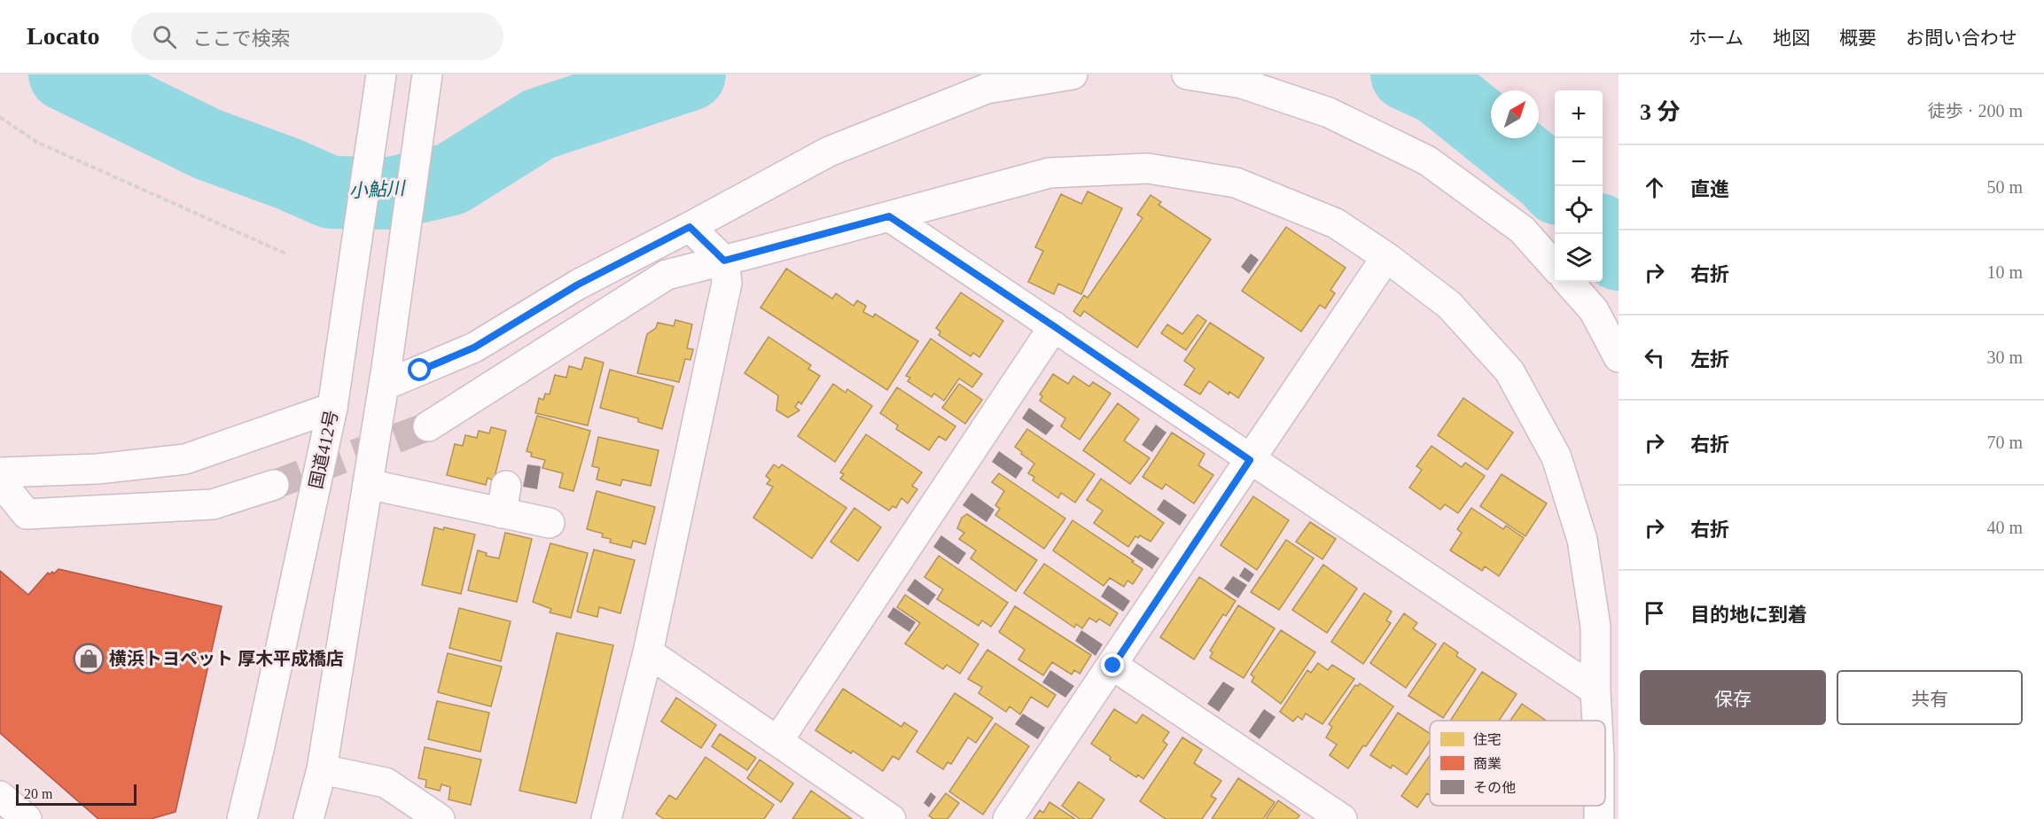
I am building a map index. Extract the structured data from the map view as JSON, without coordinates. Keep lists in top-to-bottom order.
{
  "streets": {
    "main road": ["国道412号"]
  },
  "water": ["小鮎川"],
  "places": {
    "shop": ["横浜トヨペット 厚木平成橋店"]
  },
  "legend": ["住宅", "商業", "その他"],
  "scale_bar": "20 m",
  "north": "top right",
  "page": {
    "header": "Locato",
    "search": "ここで検索",
    "nav": [
      "ホーム",
      "地図",
      "概要",
      "お問い合わせ"
    ],
    "heading": ["3 分", "徒歩 · 200 m"],
    "map_buttons": ["+", "−"],
    "list": [
      ["直進", "50 m"],
      ["右折", "10 m"],
      ["左折", "30 m"],
      ["右折", "70 m"],
      ["右折", "40 m"],
      "目的地に到着"
    ],
    "buttons": ["保存", "共有"],
    "scale": "20 m"
  }
}
